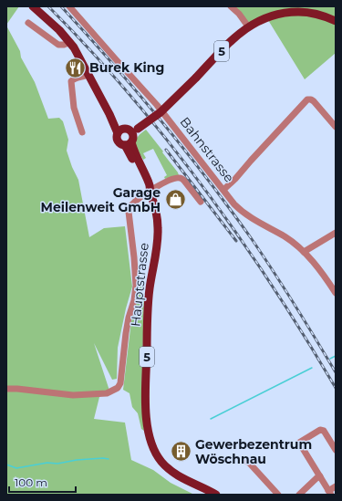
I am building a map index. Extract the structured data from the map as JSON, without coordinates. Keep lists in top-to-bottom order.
{
  "streets": {
    "main road": ["5", "Hauptstrasse"],
    "street": ["Bahnstrasse"]
  },
  "crossings": [
    ["5", "Hauptstrasse"]
  ],
  "places": {
    "restaurant": ["Burek King"],
    "shop": ["Garage Meilenweit GmbH"],
    "building": ["Gewerbezentrum Wöschnau"]
  },
  "scale_bar": "100 m"
}
